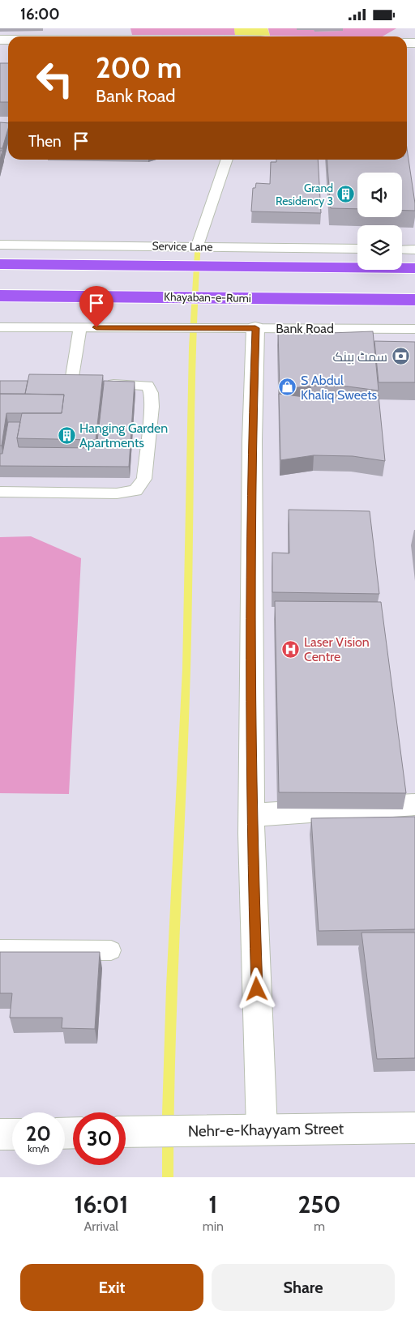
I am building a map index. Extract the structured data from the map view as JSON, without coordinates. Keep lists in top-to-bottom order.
{
  "streets": {
    "main road": ["Khayaban-e-Rumi"],
    "street": ["Nehr-e-Khayyam Street"],
    "lane": ["Service Lane", "Bank Road"]
  },
  "places": {
    "building": ["Grand Residency 3", "Hanging Garden Apartments"],
    "bank": ["سمٹ بینک"],
    "shop": ["S Abdul Khaliq Sweets"],
    "hospital": ["Laser Vision Centre"]
  },
  "page": {
    "status": "16:00",
    "turn": ["200 m", "Bank Road"],
    "then": "Then",
    "speed": "20 km/h",
    "limit": "30",
    "eta": [
      "16:01",
      "Arrival",
      "1",
      "min",
      "250",
      "m"
    ],
    "buttons": ["Exit", "Share"]
  }
}
